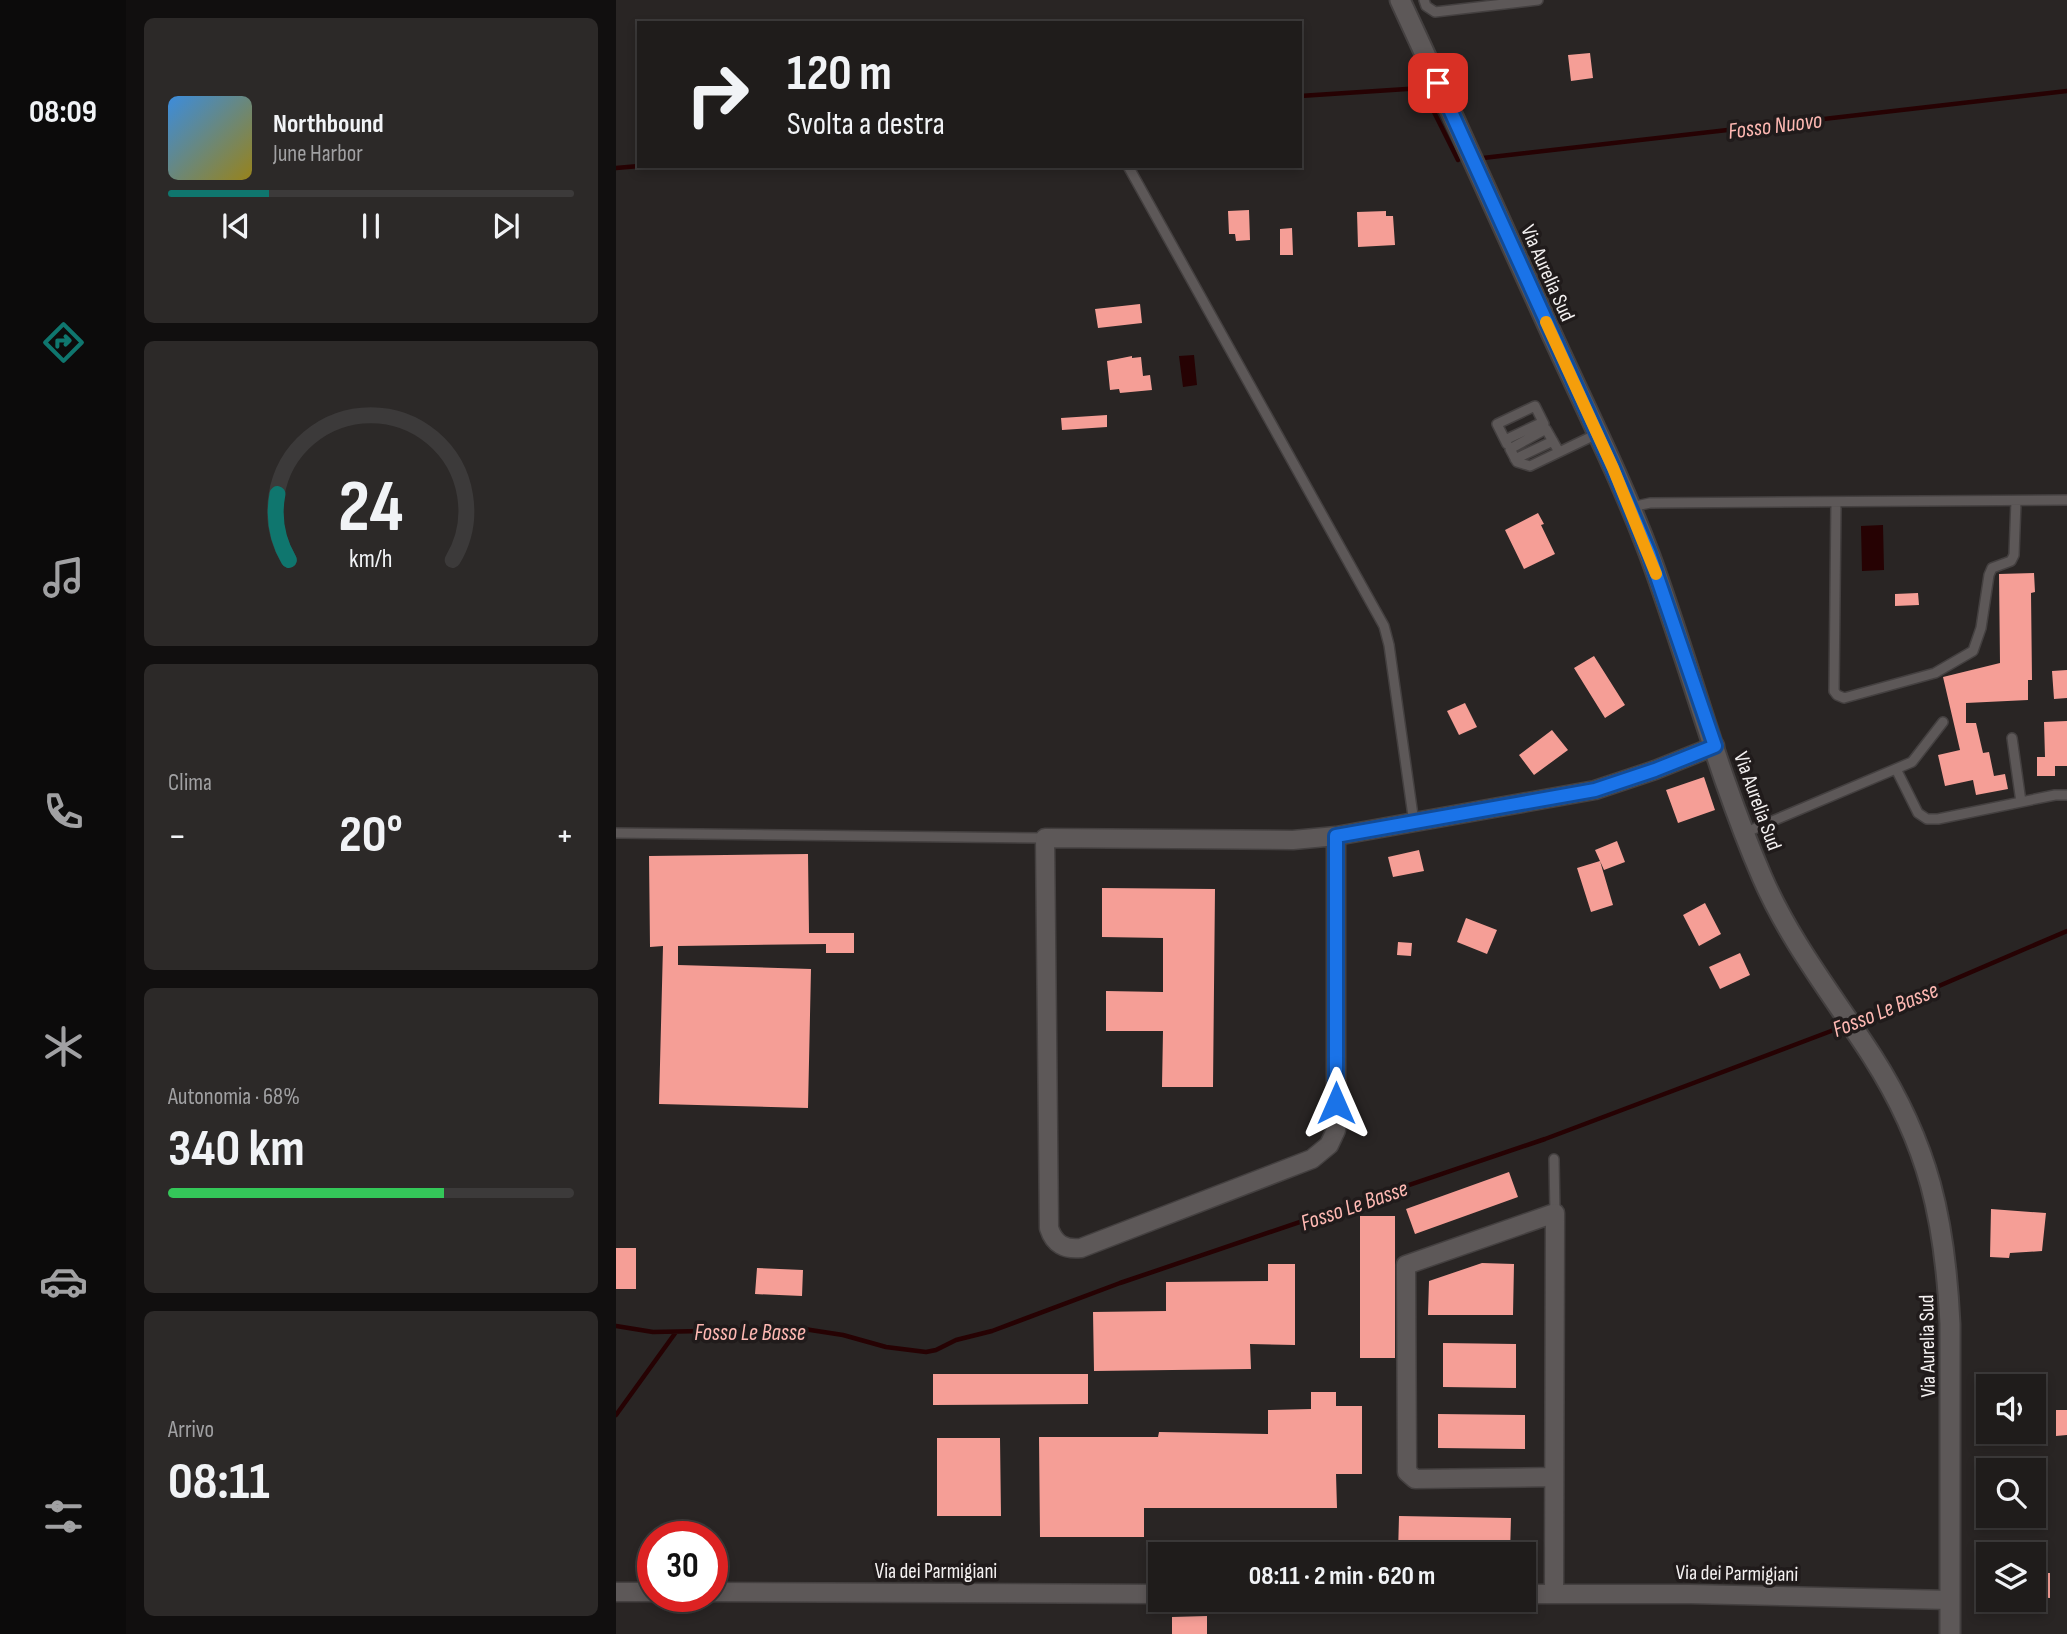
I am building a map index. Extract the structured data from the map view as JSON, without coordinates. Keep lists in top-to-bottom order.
{
  "streets": {
    "main road": ["Via Aurelia Sud"],
    "street": ["Via dei Parmigiani"]
  },
  "crossings": [
    ["Via Aurelia Sud", "Via dei Parmigiani"]
  ],
  "water": ["Fosso Nuovo", "Fosso Le Basse"],
  "page": {
    "tabs": "08:09",
    "turn": ["120 m", "Svolta a destra"],
    "song": ["Northbound", "June Harbor"],
    "tile": [
      "Clima",
      ["Autonomia · 68%", "340 km"],
      ["Arrivo", "08:11"]
    ],
    "heat": ["−", "20°", "+"],
    "limit": "30",
    "trip": "08:11 · 2 min · 620 m",
    "gauge": ["24", "km/h"]
  }
}
